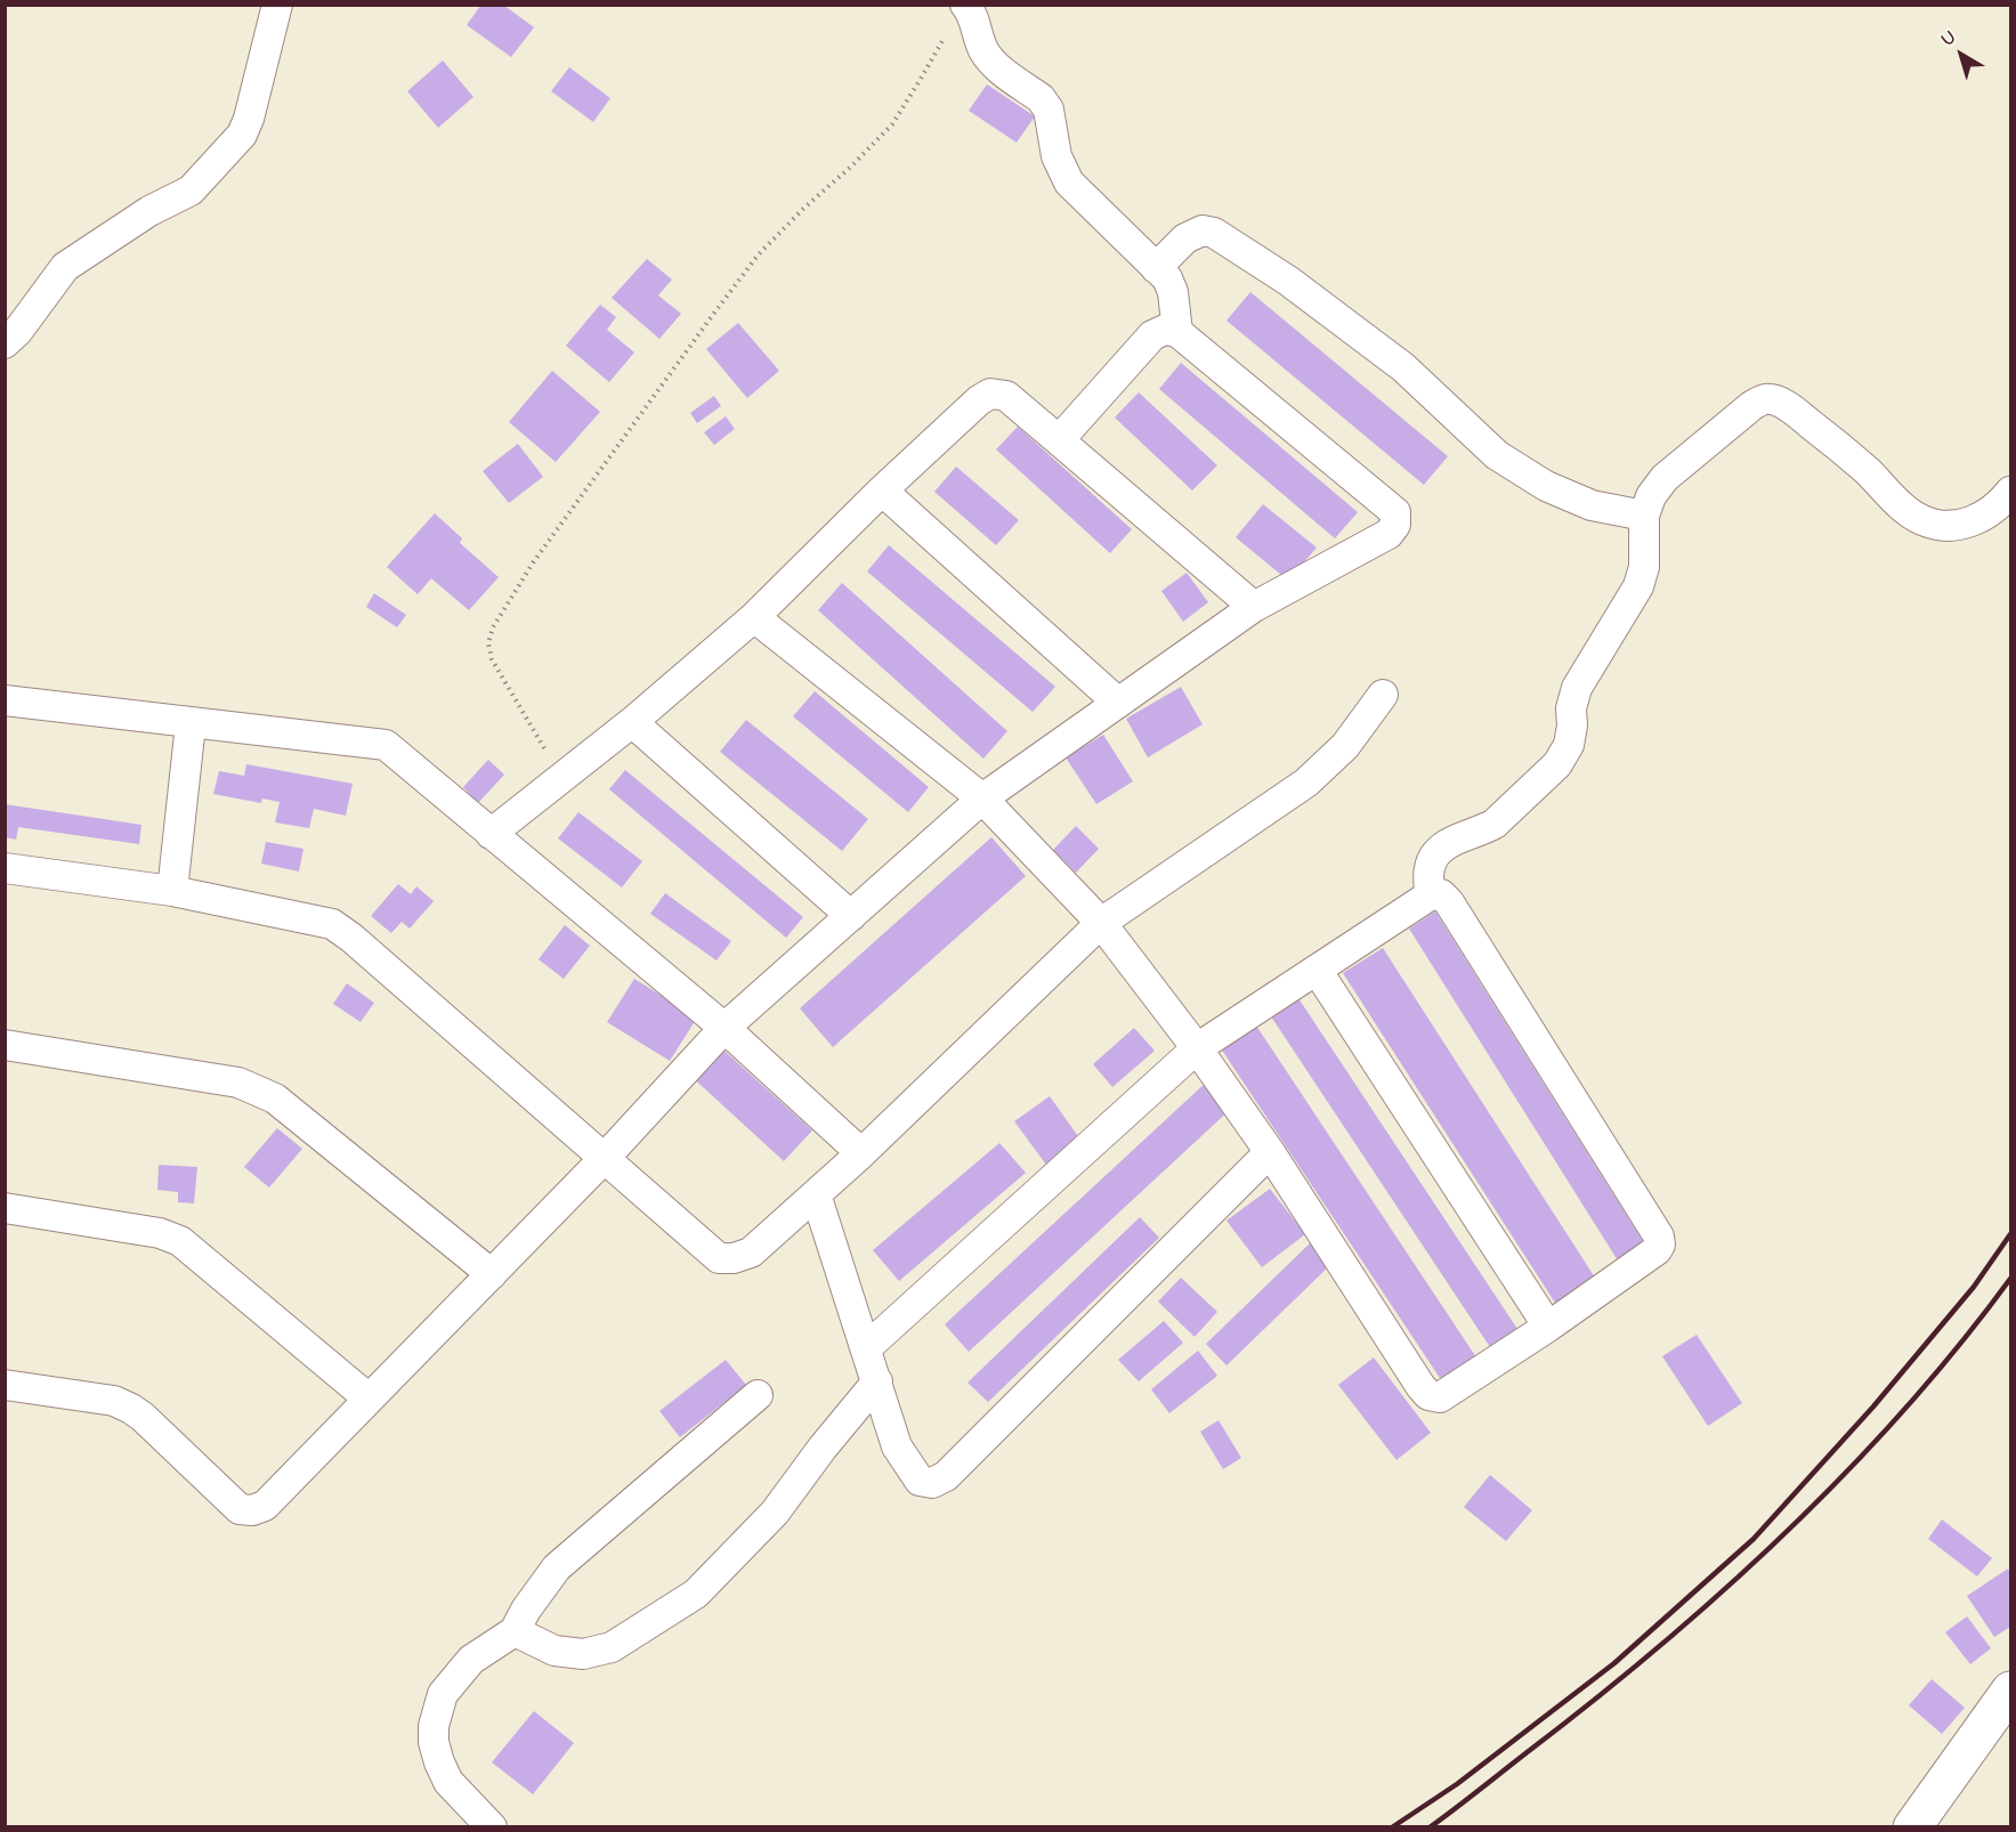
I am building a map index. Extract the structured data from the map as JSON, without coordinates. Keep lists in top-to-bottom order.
{
  "north": "top left"
}
